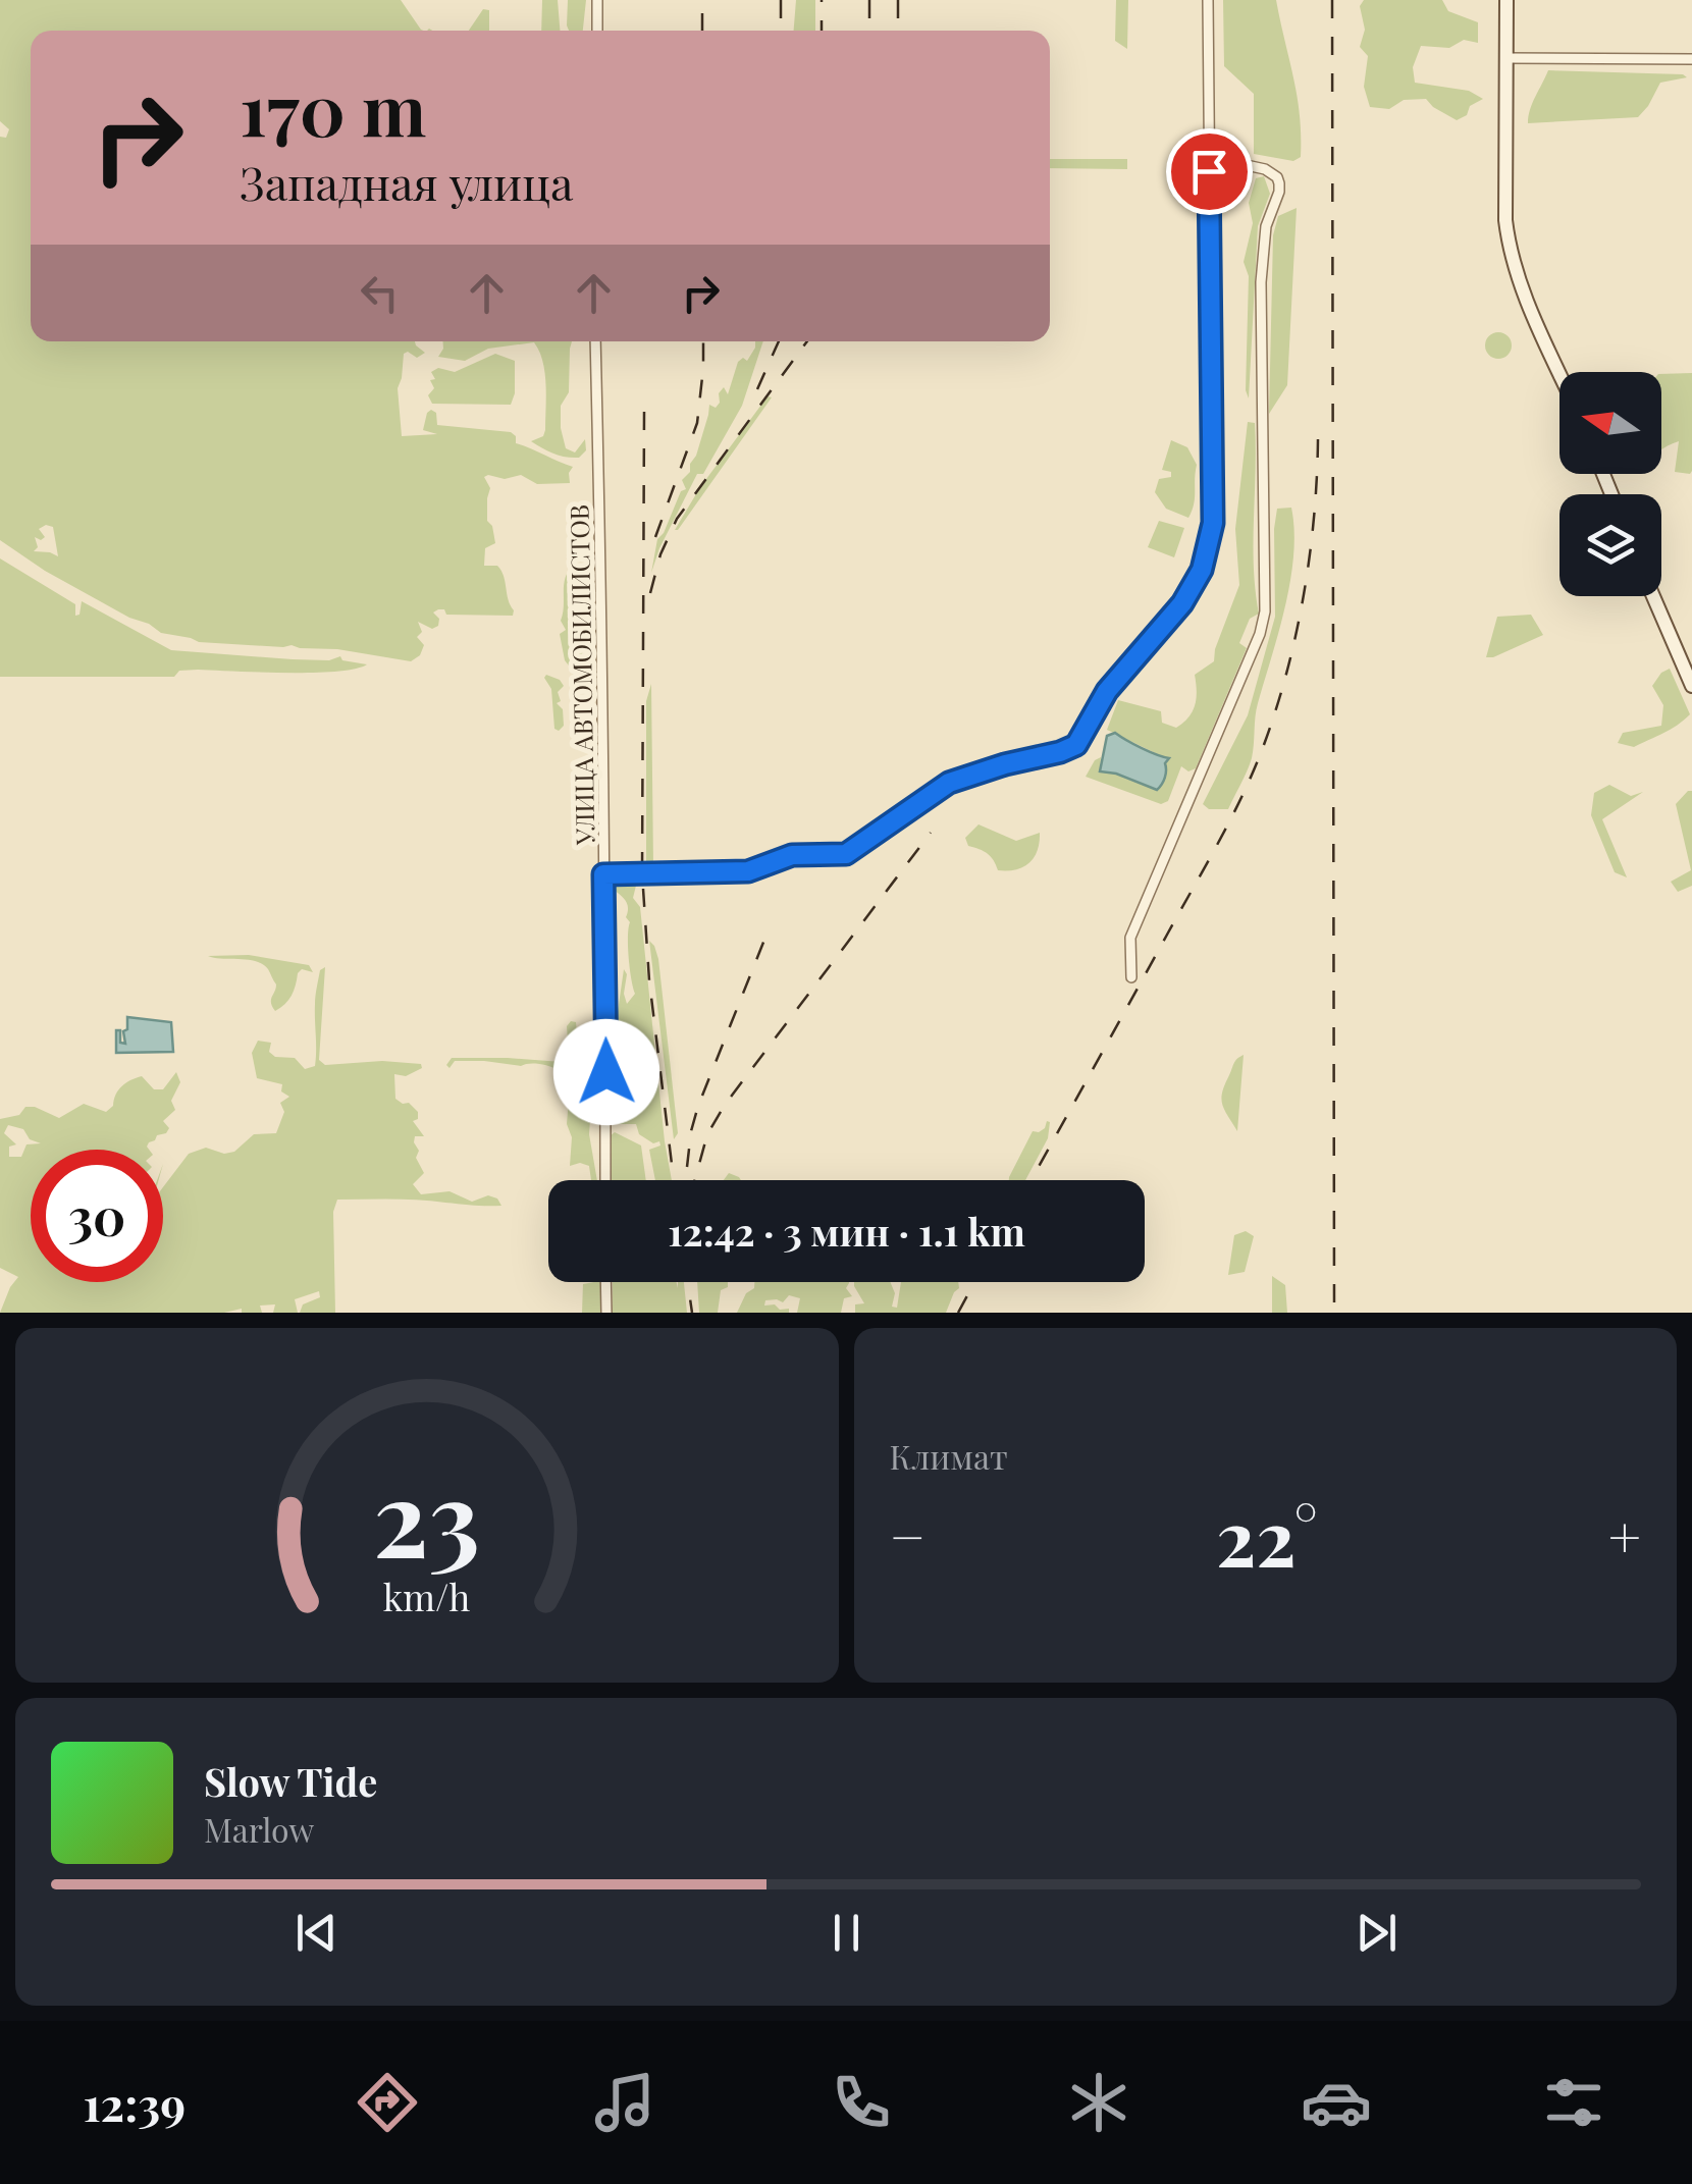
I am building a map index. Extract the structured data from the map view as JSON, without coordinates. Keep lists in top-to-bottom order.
{
  "streets": {
    "street": ["УЛИЦА АВТОМОБИЛИСТОВ"]
  },
  "north": "left",
  "page": {
    "turn": ["170 m", "Западная улица"],
    "limit": "30",
    "trip": "12:42 · 3 мин · 1.1 km",
    "tile": "Климат",
    "heat": ["−", "22°", "+"],
    "song": ["Slow Tide", "Marlow"],
    "tabs": "12:39",
    "gauge": ["23", "km/h"]
  }
}
